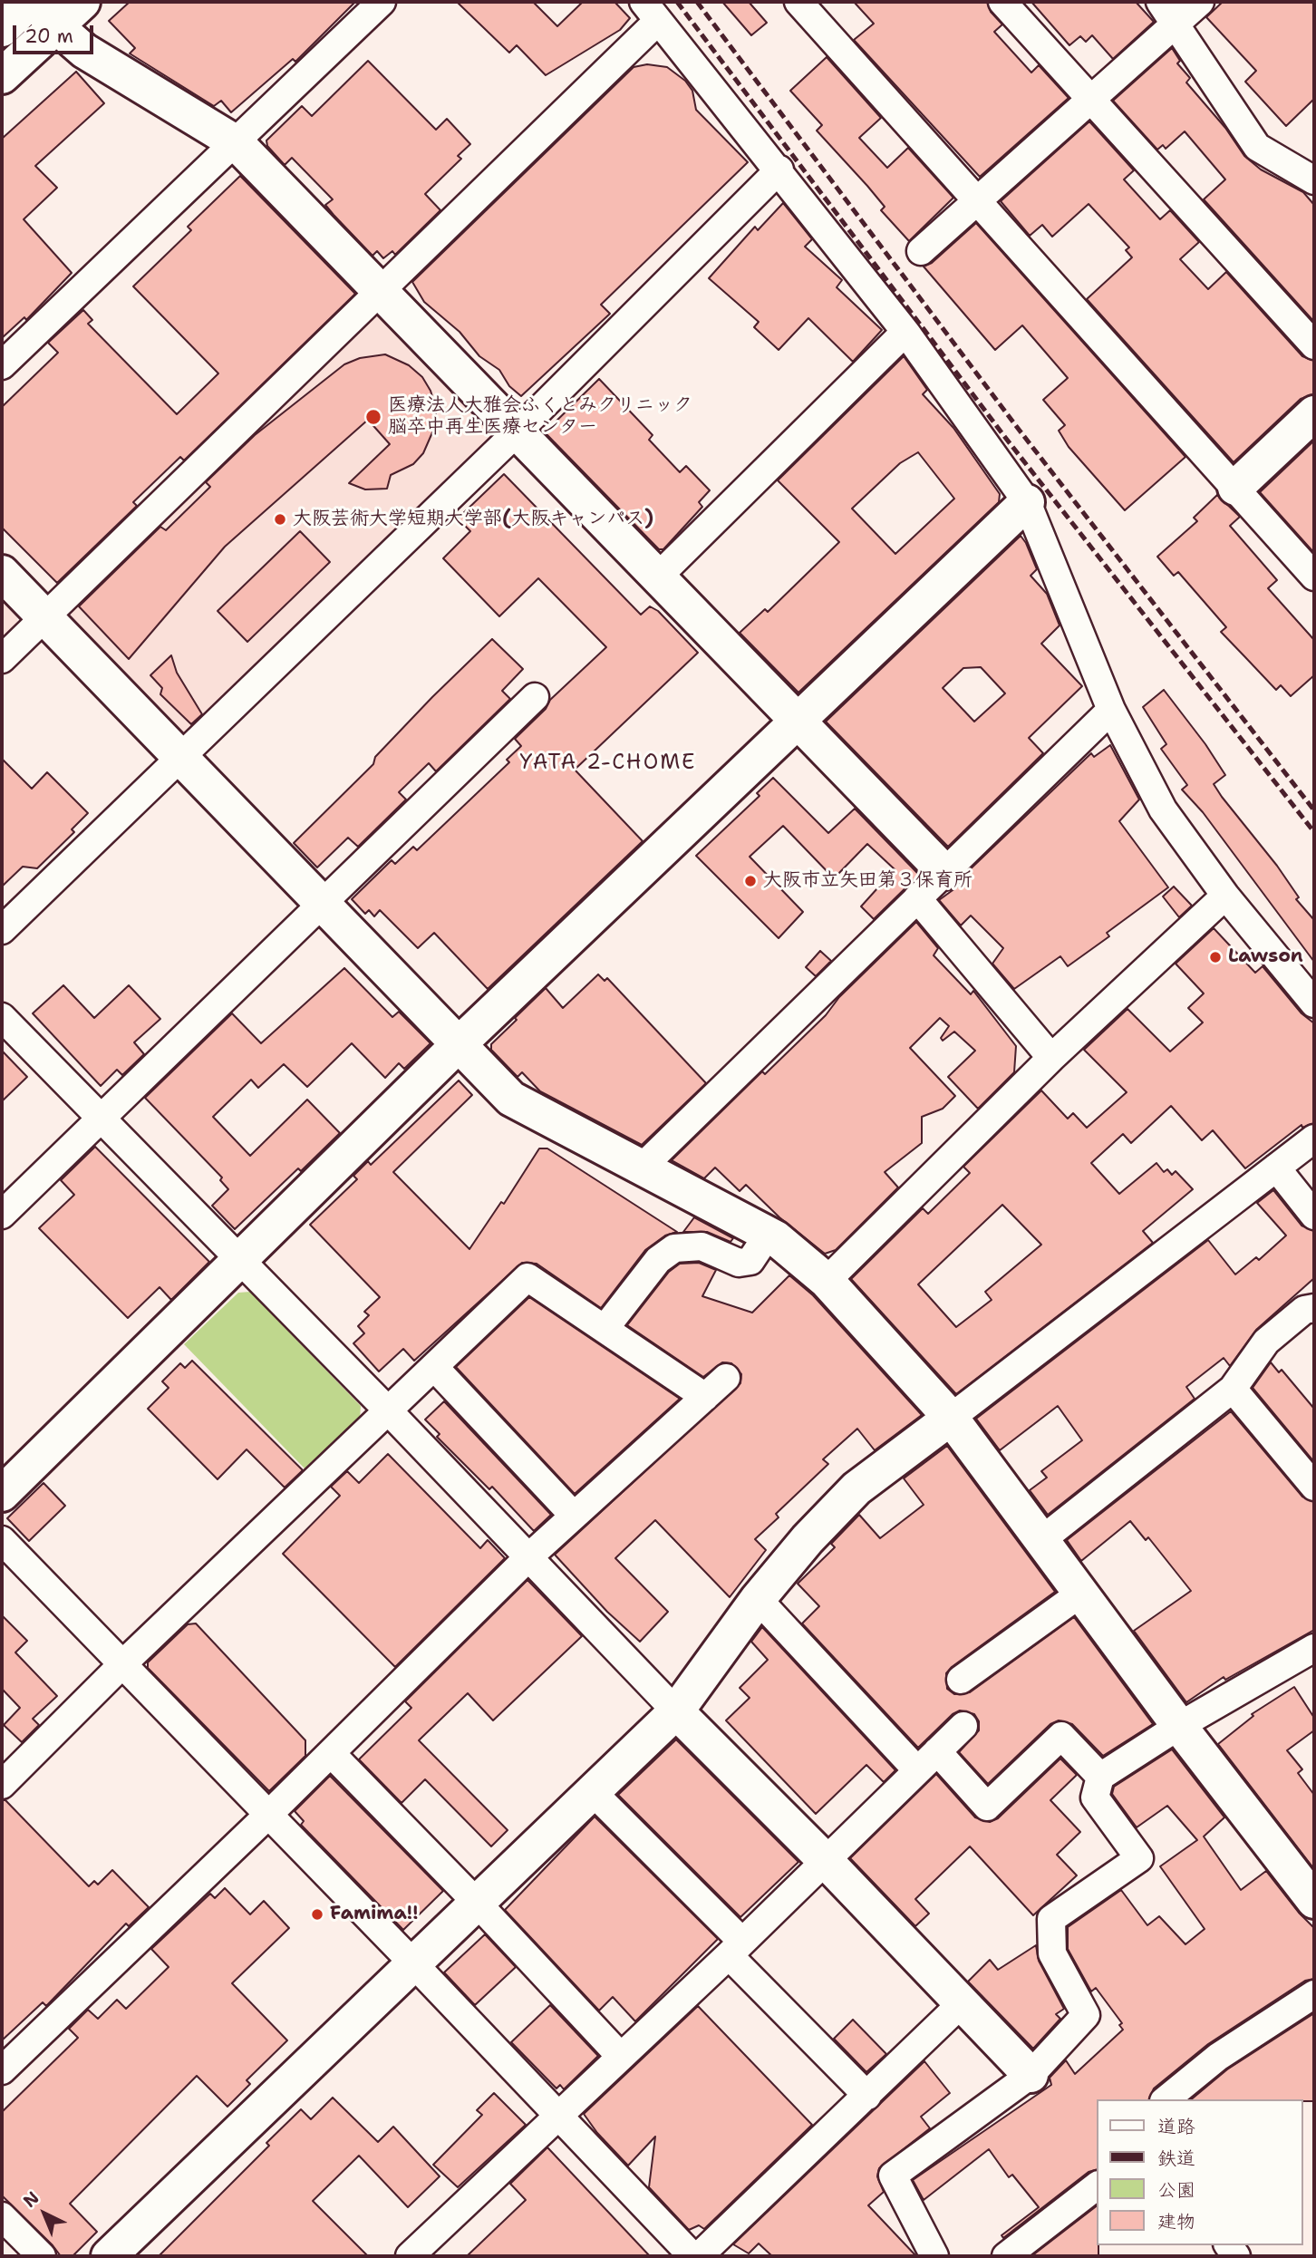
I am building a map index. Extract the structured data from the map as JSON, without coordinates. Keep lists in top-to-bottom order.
{
  "districts": ["YATA 2-CHOME"],
  "places": [
    "医療法人大雅会ふくとみクリニック 脳卒中再生医療センター",
    "大阪芸術大学短期大学部(大阪キャンパス)",
    "大阪市立矢田第３保育所",
    "Lawson",
    "Famima!!"
  ],
  "legend": [
    "道路",
    "鉄道",
    "公園",
    "建物"
  ],
  "scale_bar": "20 m",
  "north": "top left"
}
